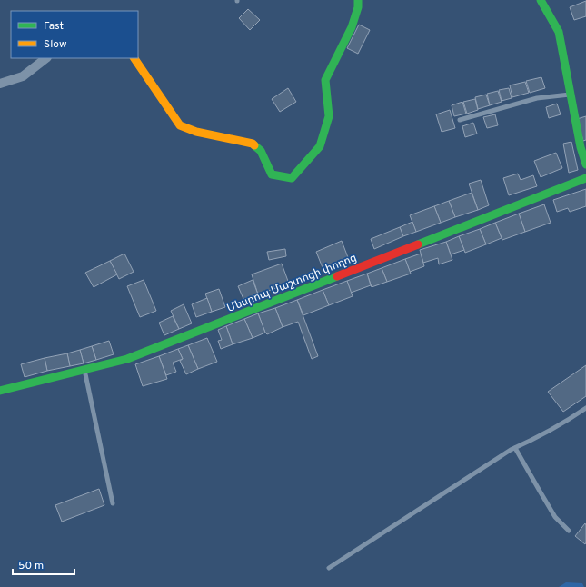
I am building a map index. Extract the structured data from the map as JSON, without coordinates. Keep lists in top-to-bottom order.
{
  "streets": {
    "street": ["Մեսրոպ Մաշտոցի փողոց"]
  },
  "legend": ["Fast", "Slow"],
  "scale_bar": "50 m"
}
